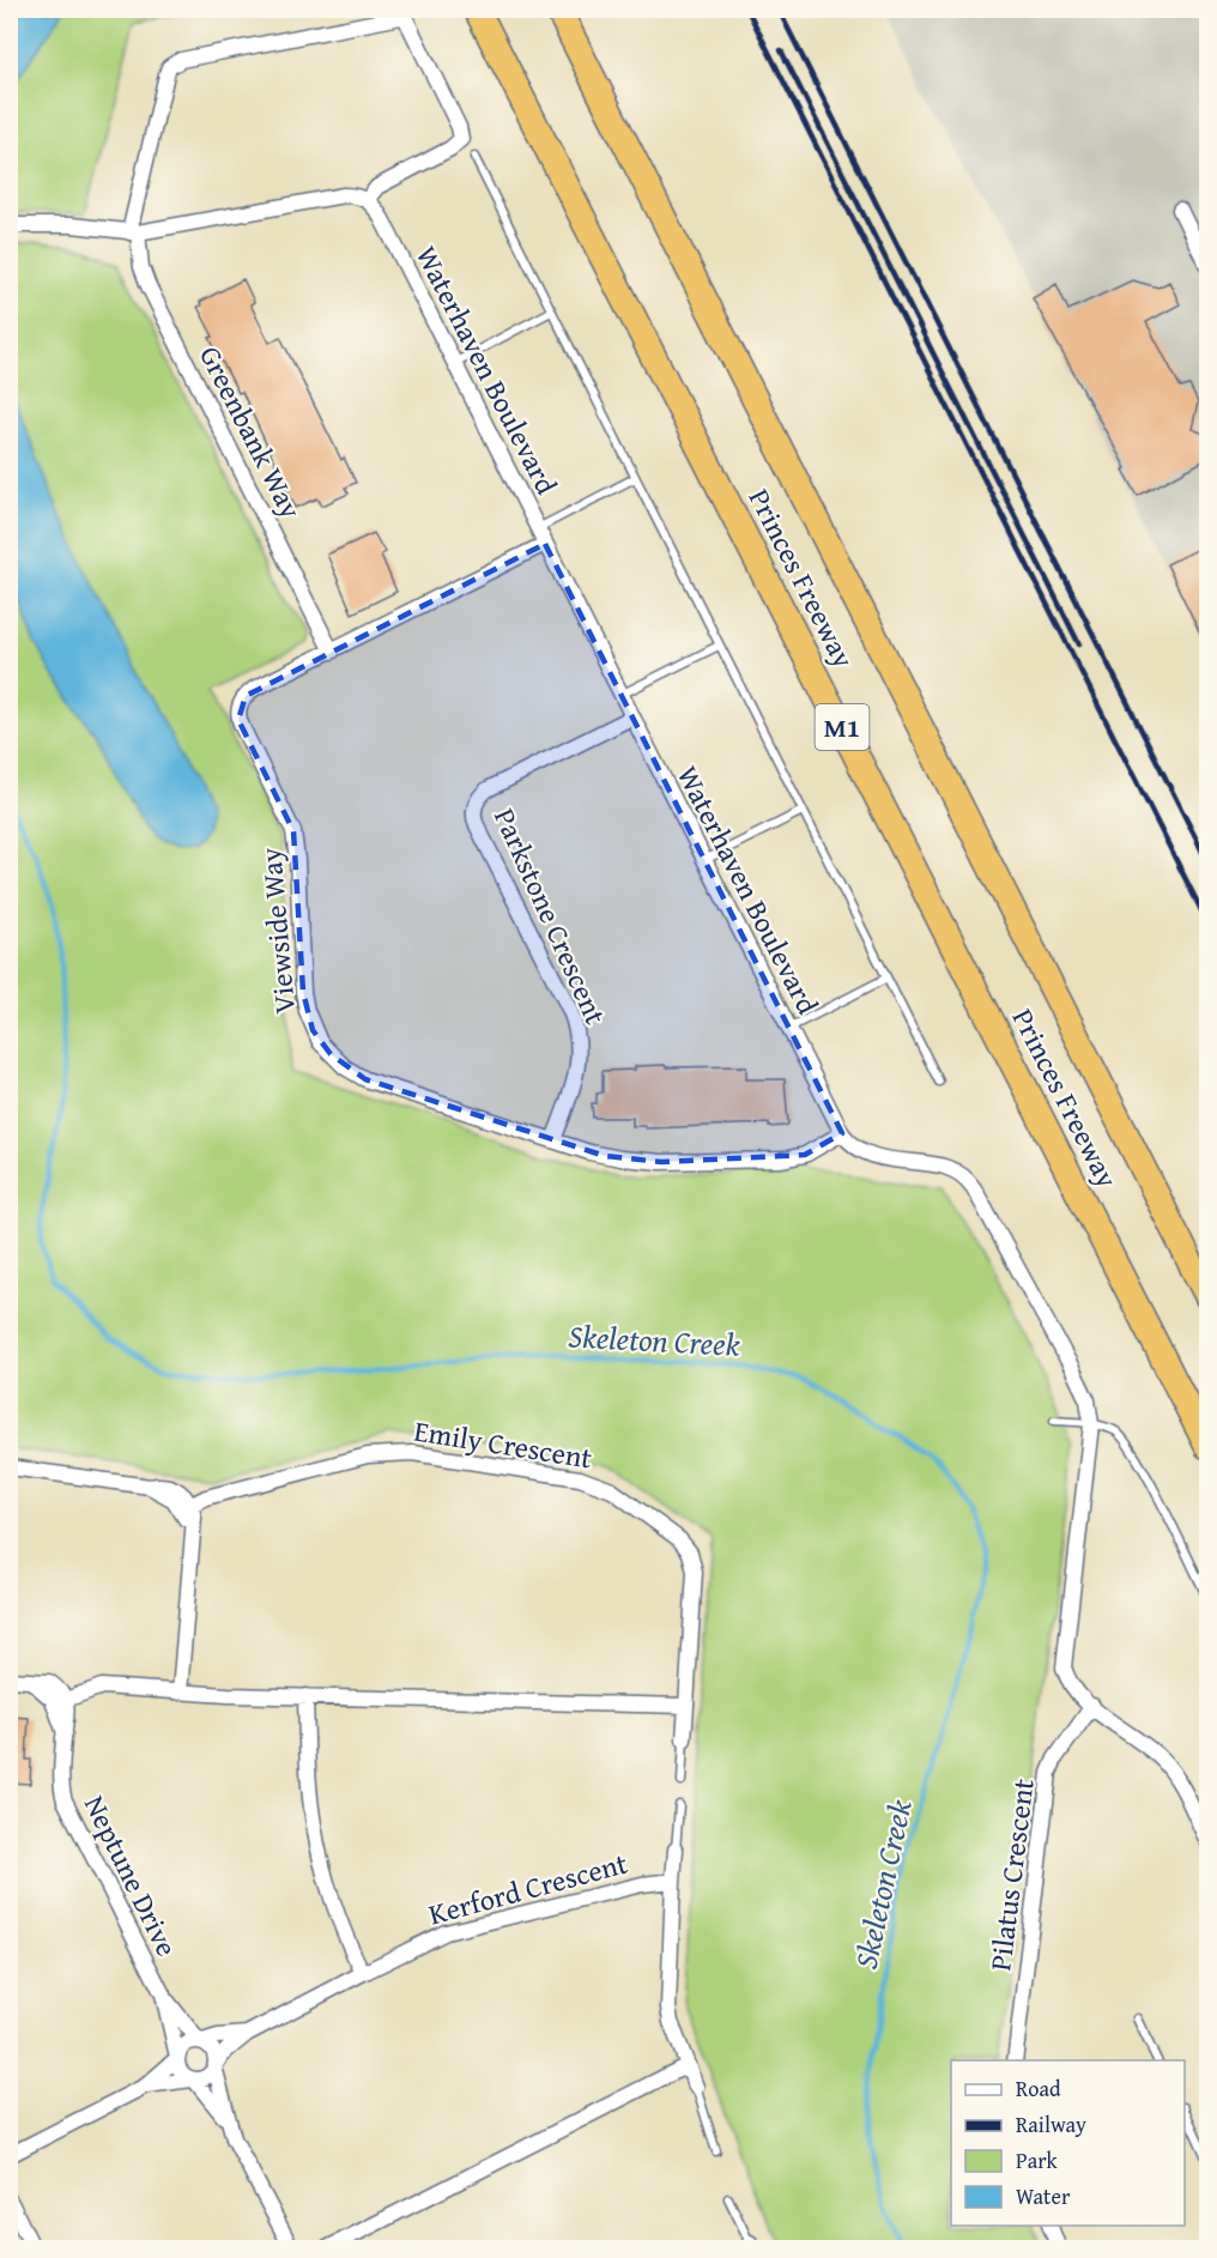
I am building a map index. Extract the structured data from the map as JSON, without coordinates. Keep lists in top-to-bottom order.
{
  "streets": {
    "highway": ["Princes Freeway", "M1"],
    "street": [
      "Waterhaven Boulevard",
      "Greenbank Way",
      "Parkstone Crescent",
      "Viewside Way",
      "Emily Crescent",
      "Pilatus Crescent",
      "Neptune Drive",
      "Kerford Crescent"
    ]
  },
  "crossings": [
    ["Waterhaven Boulevard", "Greenbank Way"],
    ["Waterhaven Boulevard", "Parkstone Crescent"],
    ["Waterhaven Boulevard", "Viewside Way"],
    ["Waterhaven Boulevard", "Pilatus Crescent"],
    ["Greenbank Way", "Viewside Way"],
    ["Parkstone Crescent", "Viewside Way"],
    ["Neptune Drive", "Kerford Crescent"]
  ],
  "water": ["Skeleton Creek"],
  "legend": [
    "Road",
    "Railway",
    "Park",
    "Water"
  ]
}
